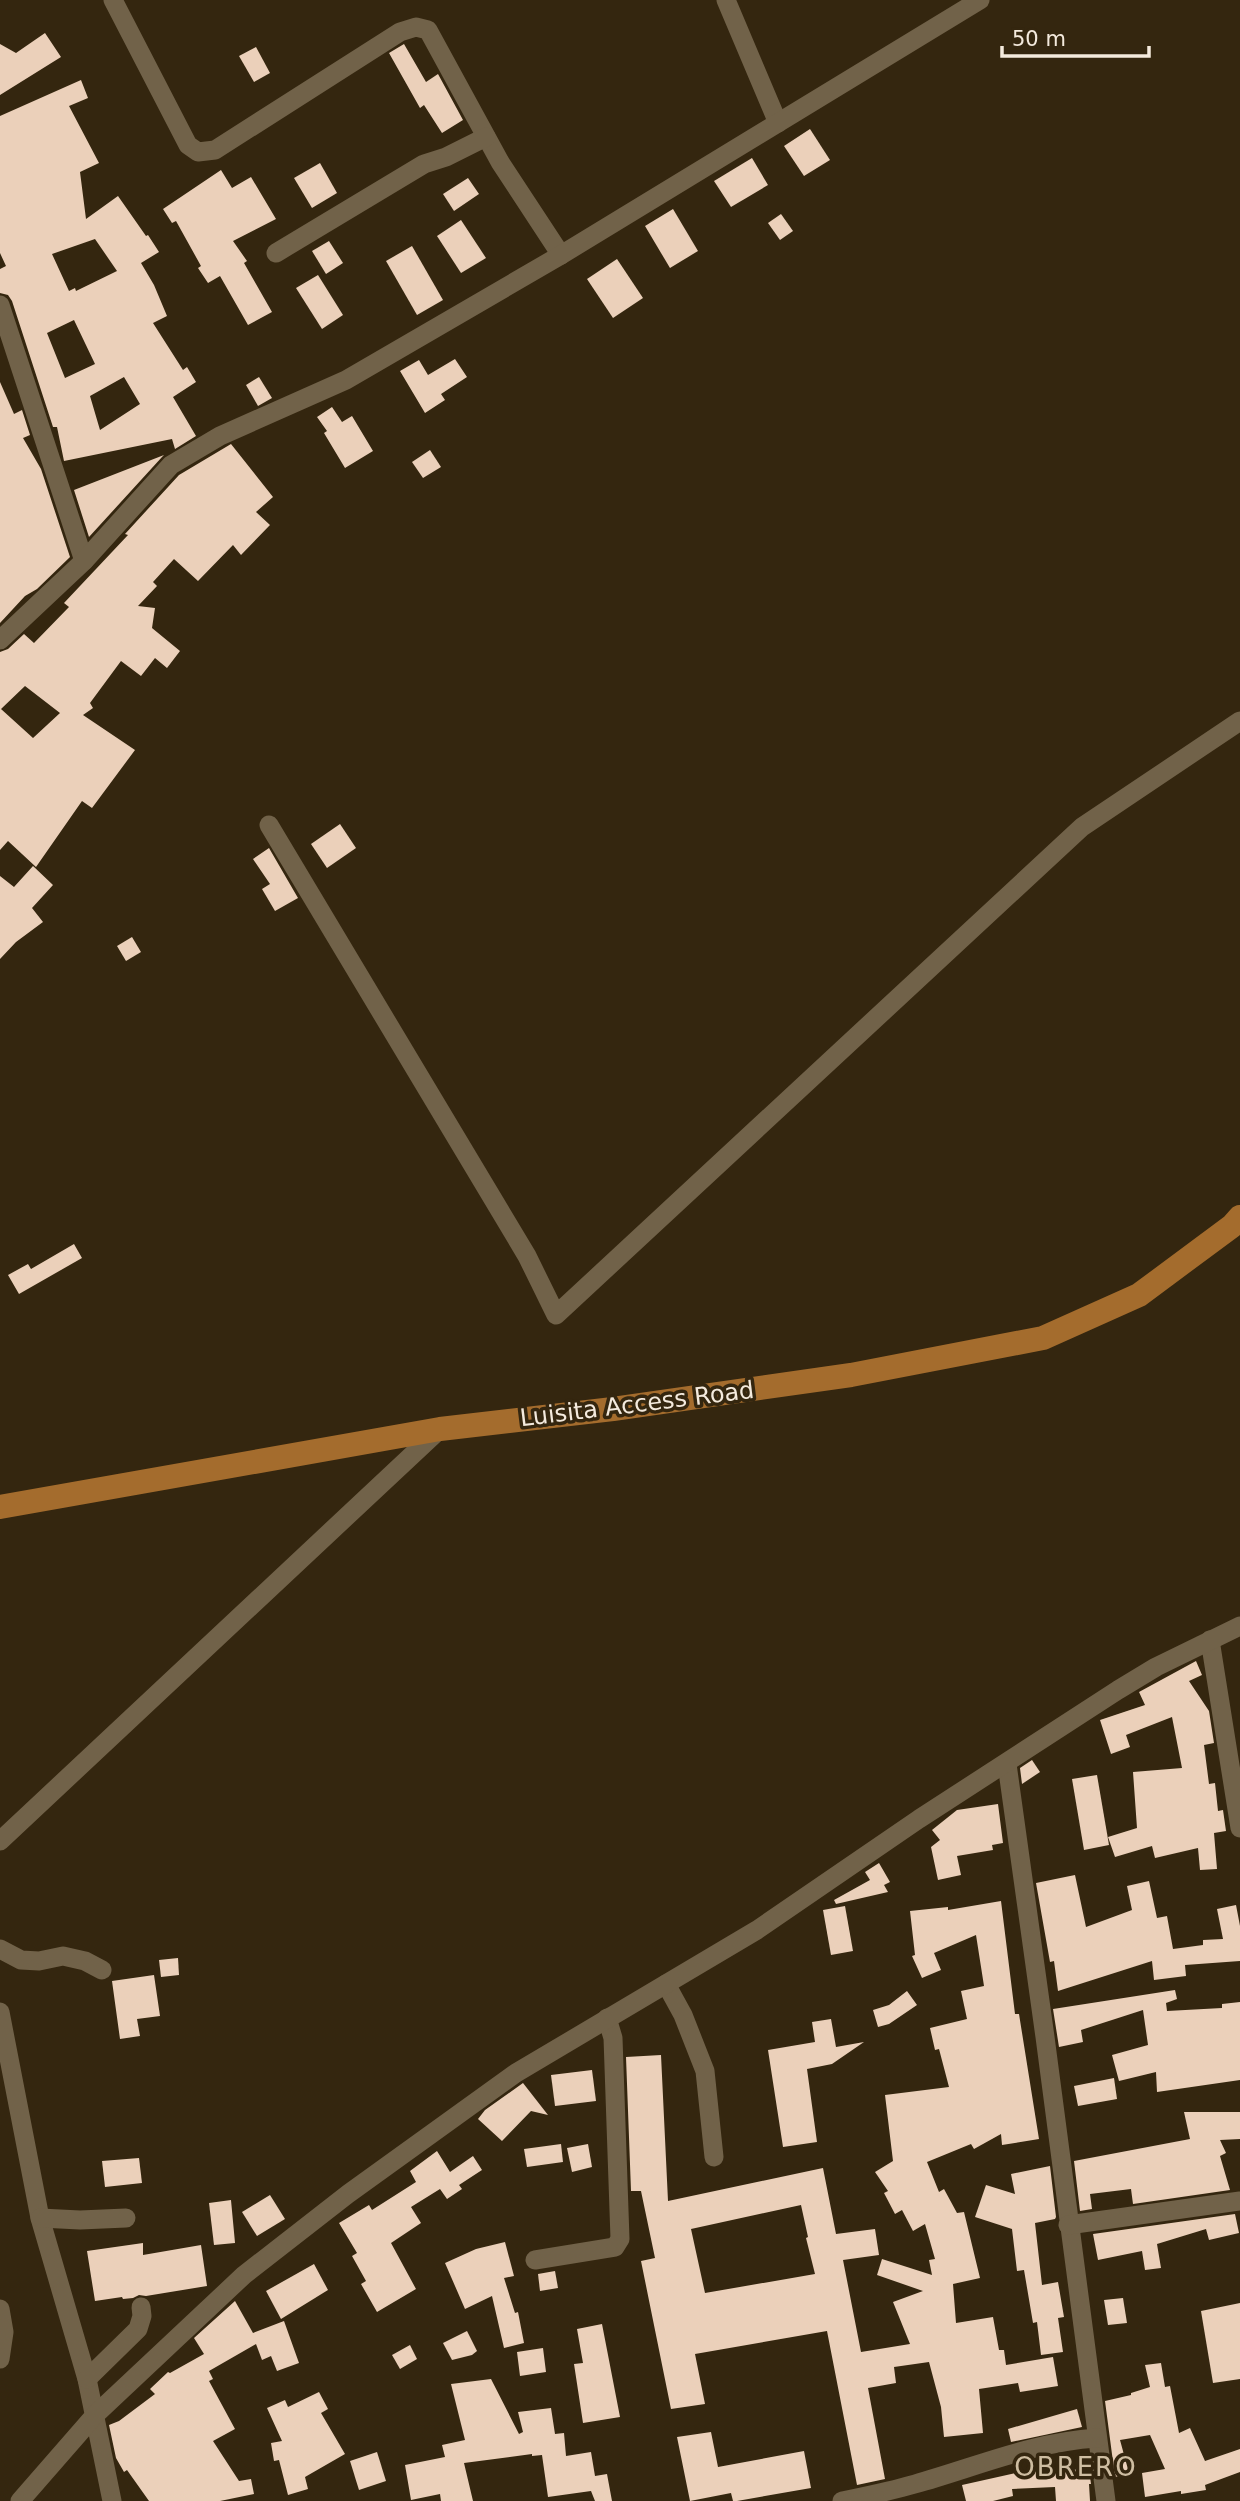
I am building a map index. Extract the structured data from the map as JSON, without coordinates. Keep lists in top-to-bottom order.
{
  "streets": {
    "main road": ["Luisita Access Road"]
  },
  "districts": ["OBRERO"],
  "scale_bar": "50 m"
}
